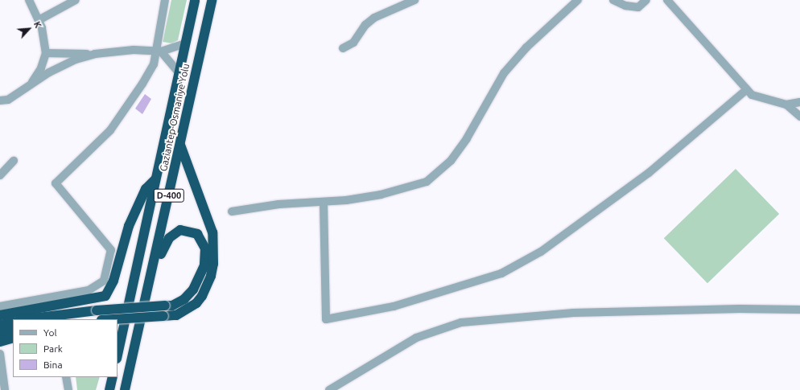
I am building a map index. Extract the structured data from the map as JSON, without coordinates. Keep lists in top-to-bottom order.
{
  "streets": {
    "highway": ["Gaziantep-Osmaniye Yolu", "D-400"]
  },
  "legend": ["Yol", "Park", "Bina"],
  "north": "top right"
}
